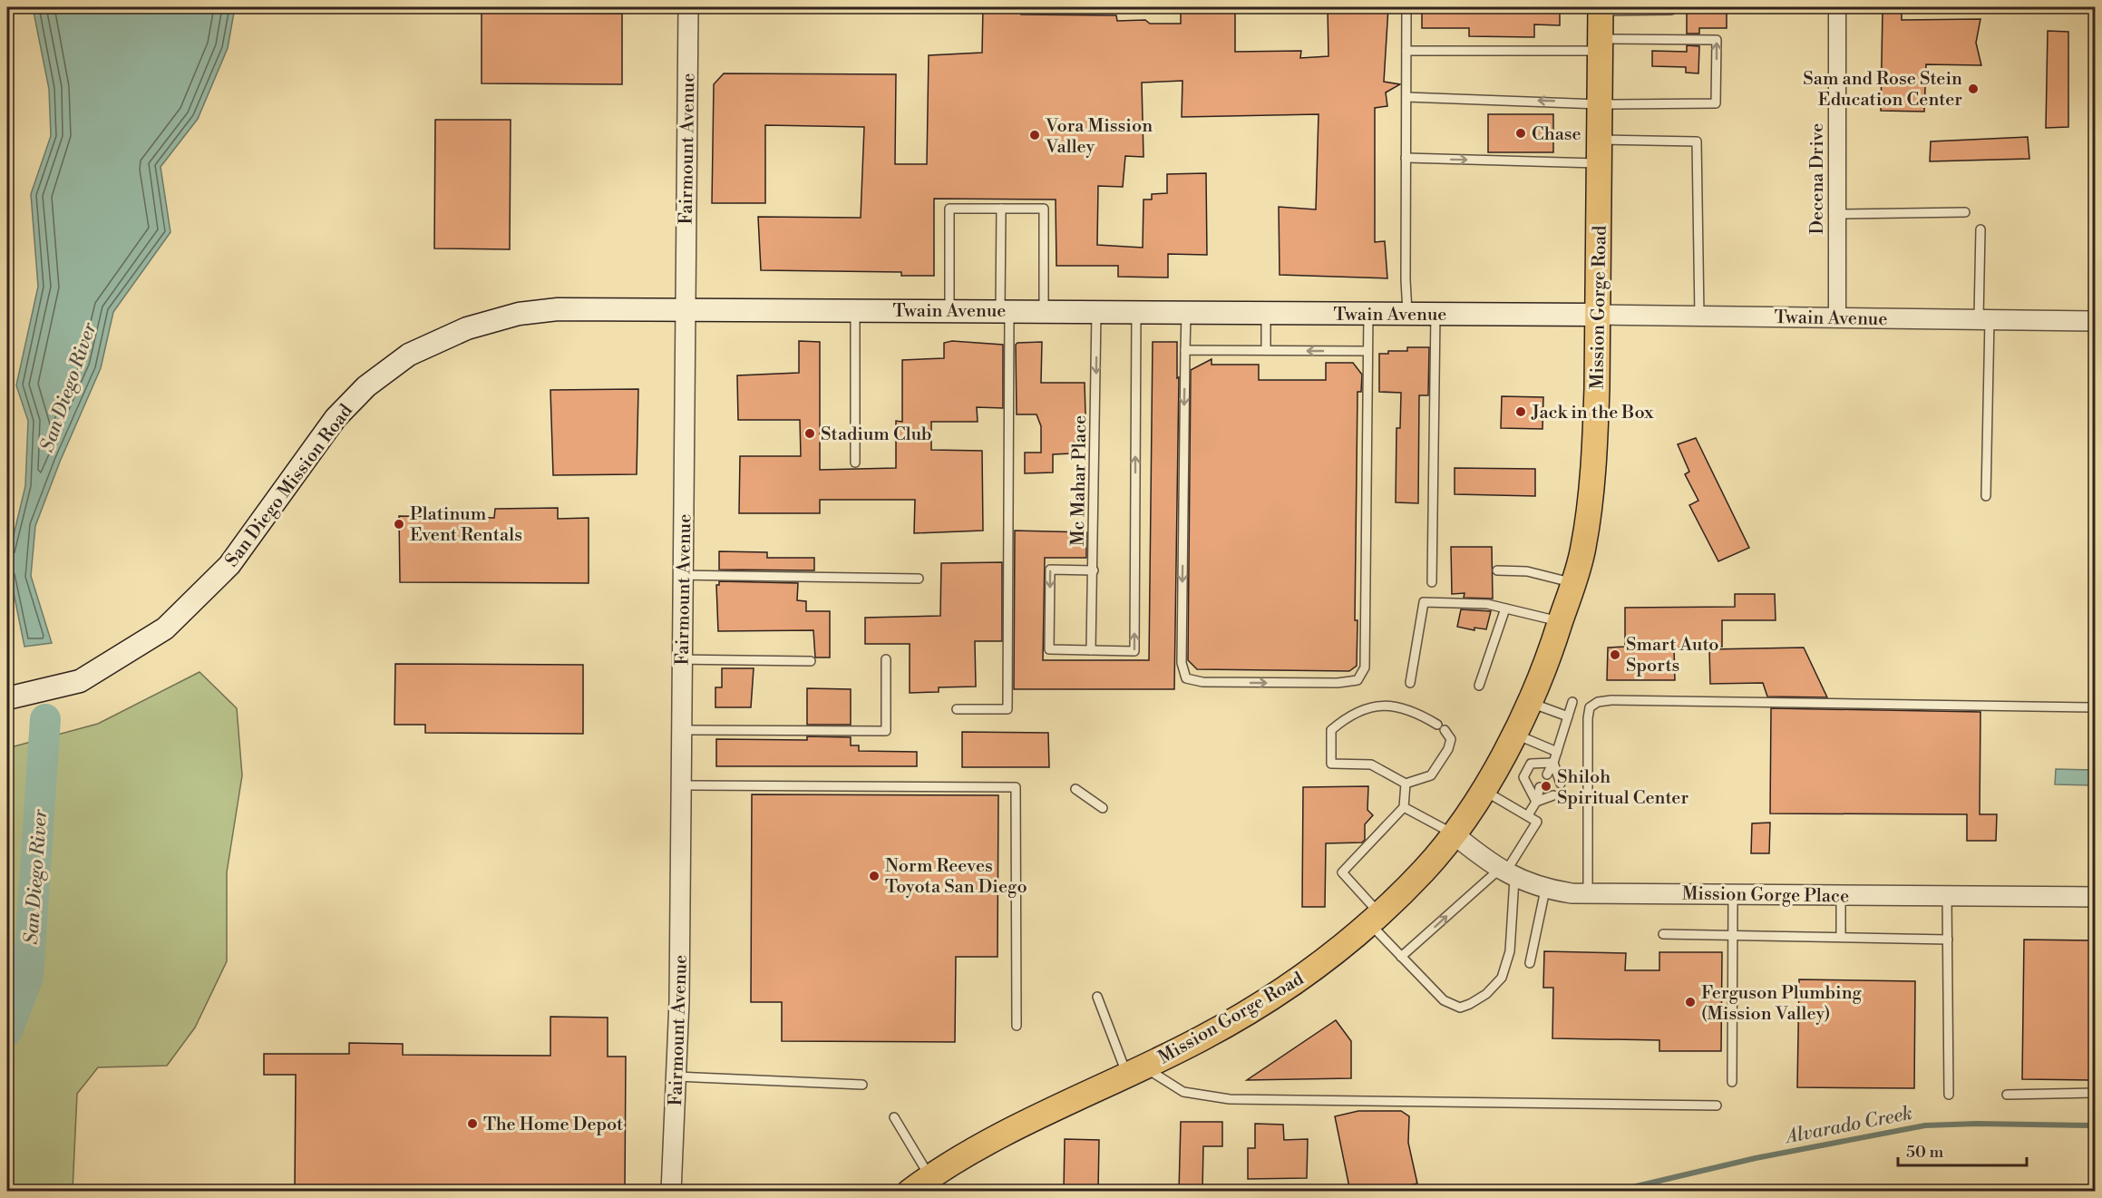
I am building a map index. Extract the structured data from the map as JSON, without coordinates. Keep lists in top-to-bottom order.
{
  "streets": {
    "main road": ["Mission Gorge Road", "Twain Avenue", "San Diego Mission Road"],
    "street": ["Fairmount Avenue", "Decena Drive", "Mission Gorge Place"],
    "lane": ["Mc Mahar Place"]
  },
  "crossings": [
    ["Fairmount Avenue", "Twain Avenue"],
    ["Fairmount Avenue", "San Diego Mission Road"],
    ["Decena Drive", "Twain Avenue"],
    ["Mission Gorge Road", "Twain Avenue"],
    ["Mission Gorge Road", "Mission Gorge Place"],
    ["Twain Avenue", "Mc Mahar Place"],
    ["Twain Avenue", "San Diego Mission Road"]
  ],
  "one_way": ["Mc Mahar Place"],
  "water": ["San Diego River", "Alvarado Creek"],
  "places": [
    "Sam and Rose Stein Education Center",
    "Chase",
    "Vora Mission Valley",
    "Jack in the Box",
    "Stadium Club",
    "Platinum Event Rentals",
    "Smart Auto Sports",
    "Shiloh Spiritual Center",
    "Norm Reeves Toyota San Diego",
    "Ferguson Plumbing (Mission Valley)",
    "The Home Depot"
  ],
  "scale_bar": "50 m"
}
